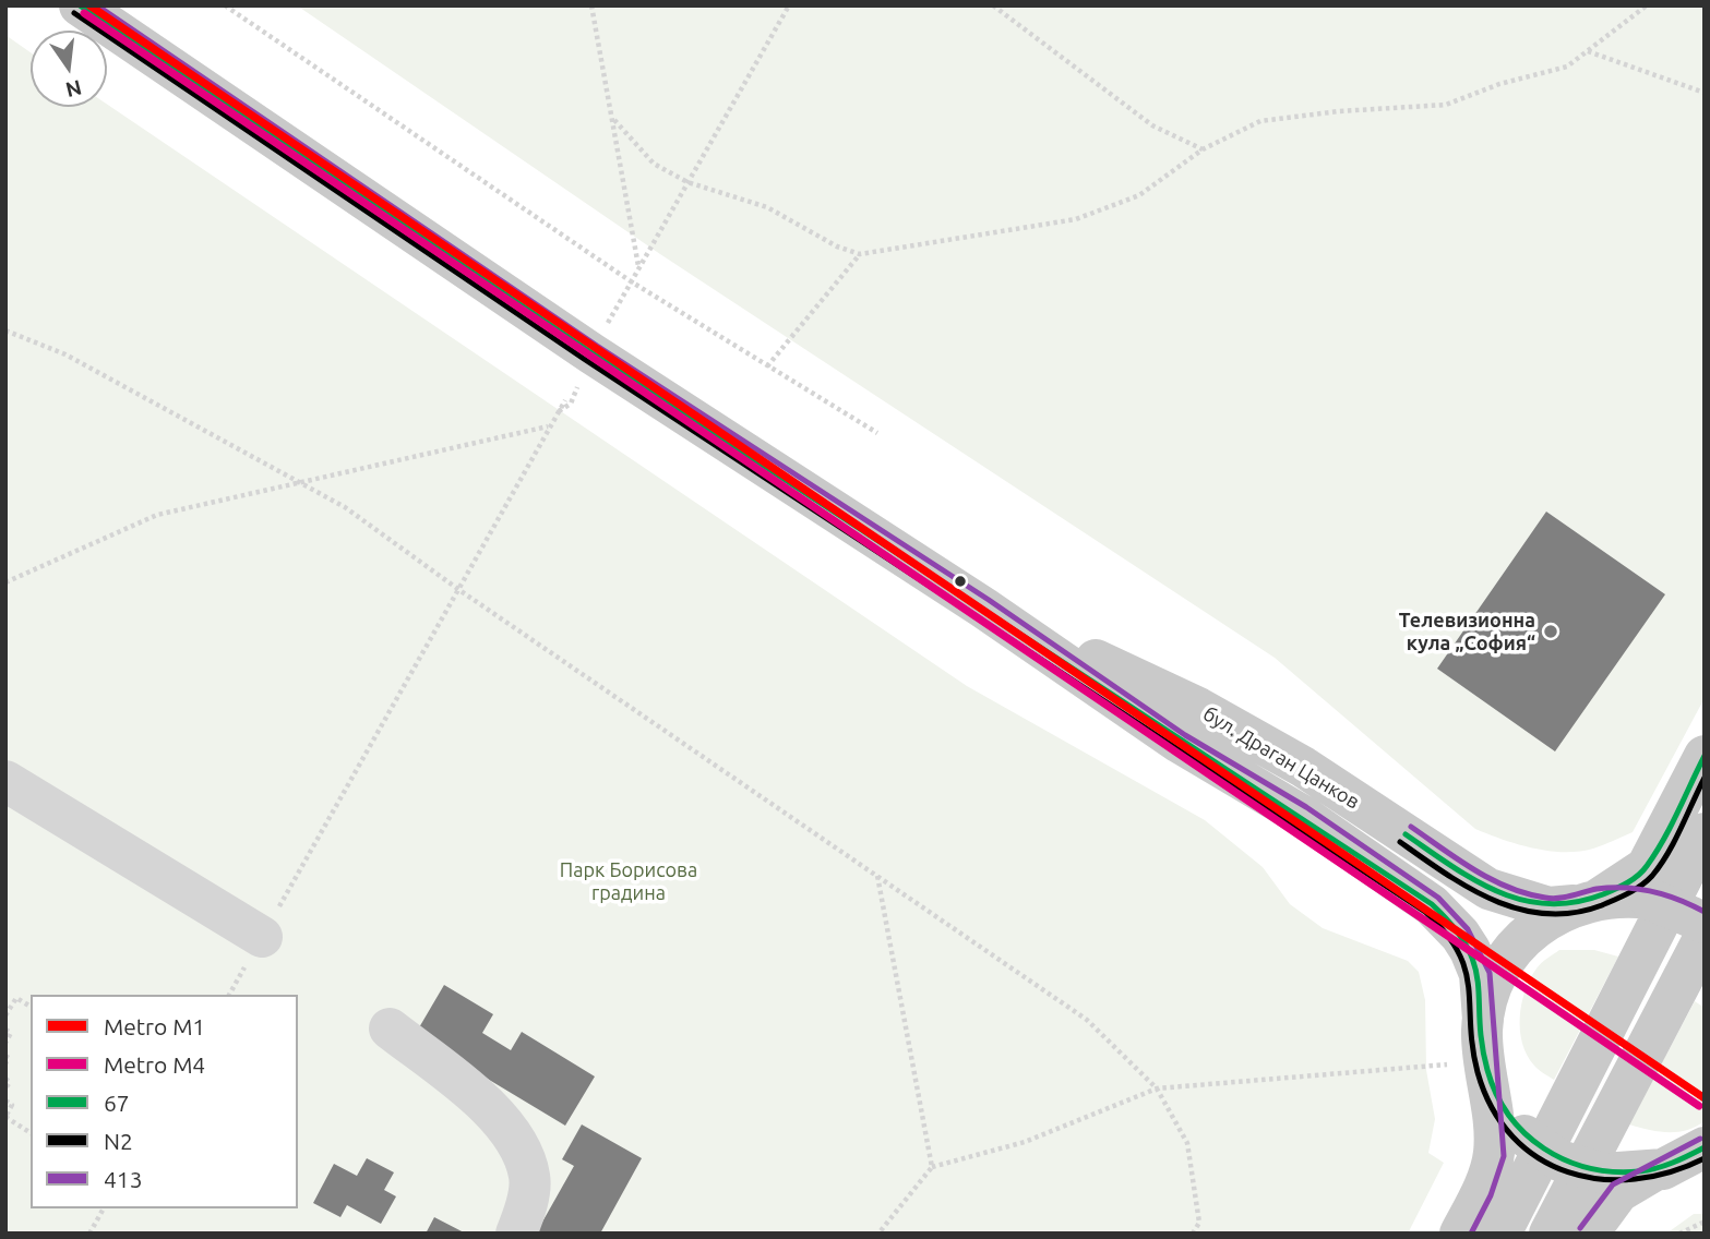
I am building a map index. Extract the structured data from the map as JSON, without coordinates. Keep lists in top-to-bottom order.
{
  "streets": {
    "main road": ["бул. Драган Цанков"]
  },
  "parks": ["Парк Борисова градина"],
  "places": ["Телевизионна кула „София“"],
  "lines": [
    "metro line M1",
    "transit line 67",
    "transit line 413",
    "metro line M4",
    "transit line N2"
  ],
  "legend": [
    "Metro M1",
    "Metro M4",
    "67",
    "N2",
    "413"
  ],
  "north": "bottom"
}
